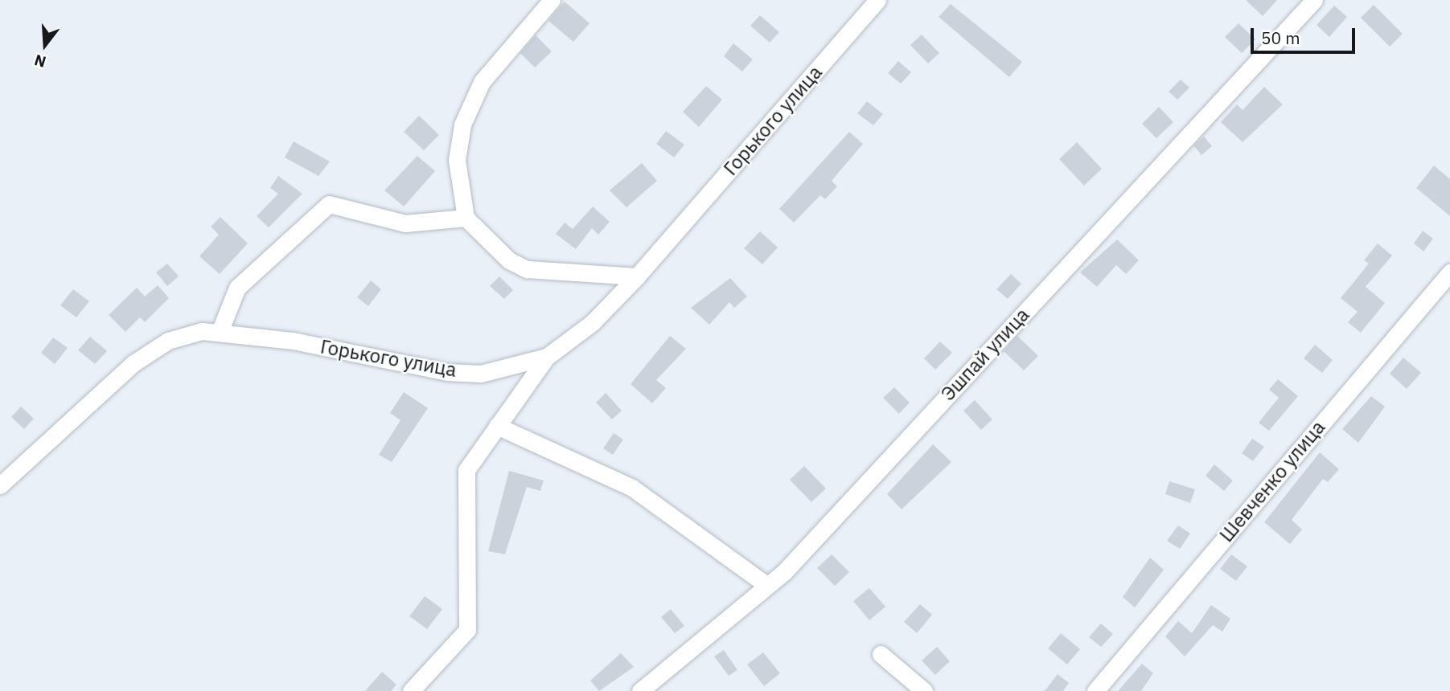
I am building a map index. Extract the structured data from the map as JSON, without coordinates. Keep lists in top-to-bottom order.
{
  "streets": {
    "street": ["Горького улица", "Эшпай улица", "Шевченко улица"]
  },
  "scale_bar": "50 m",
  "north": "bottom"
}
